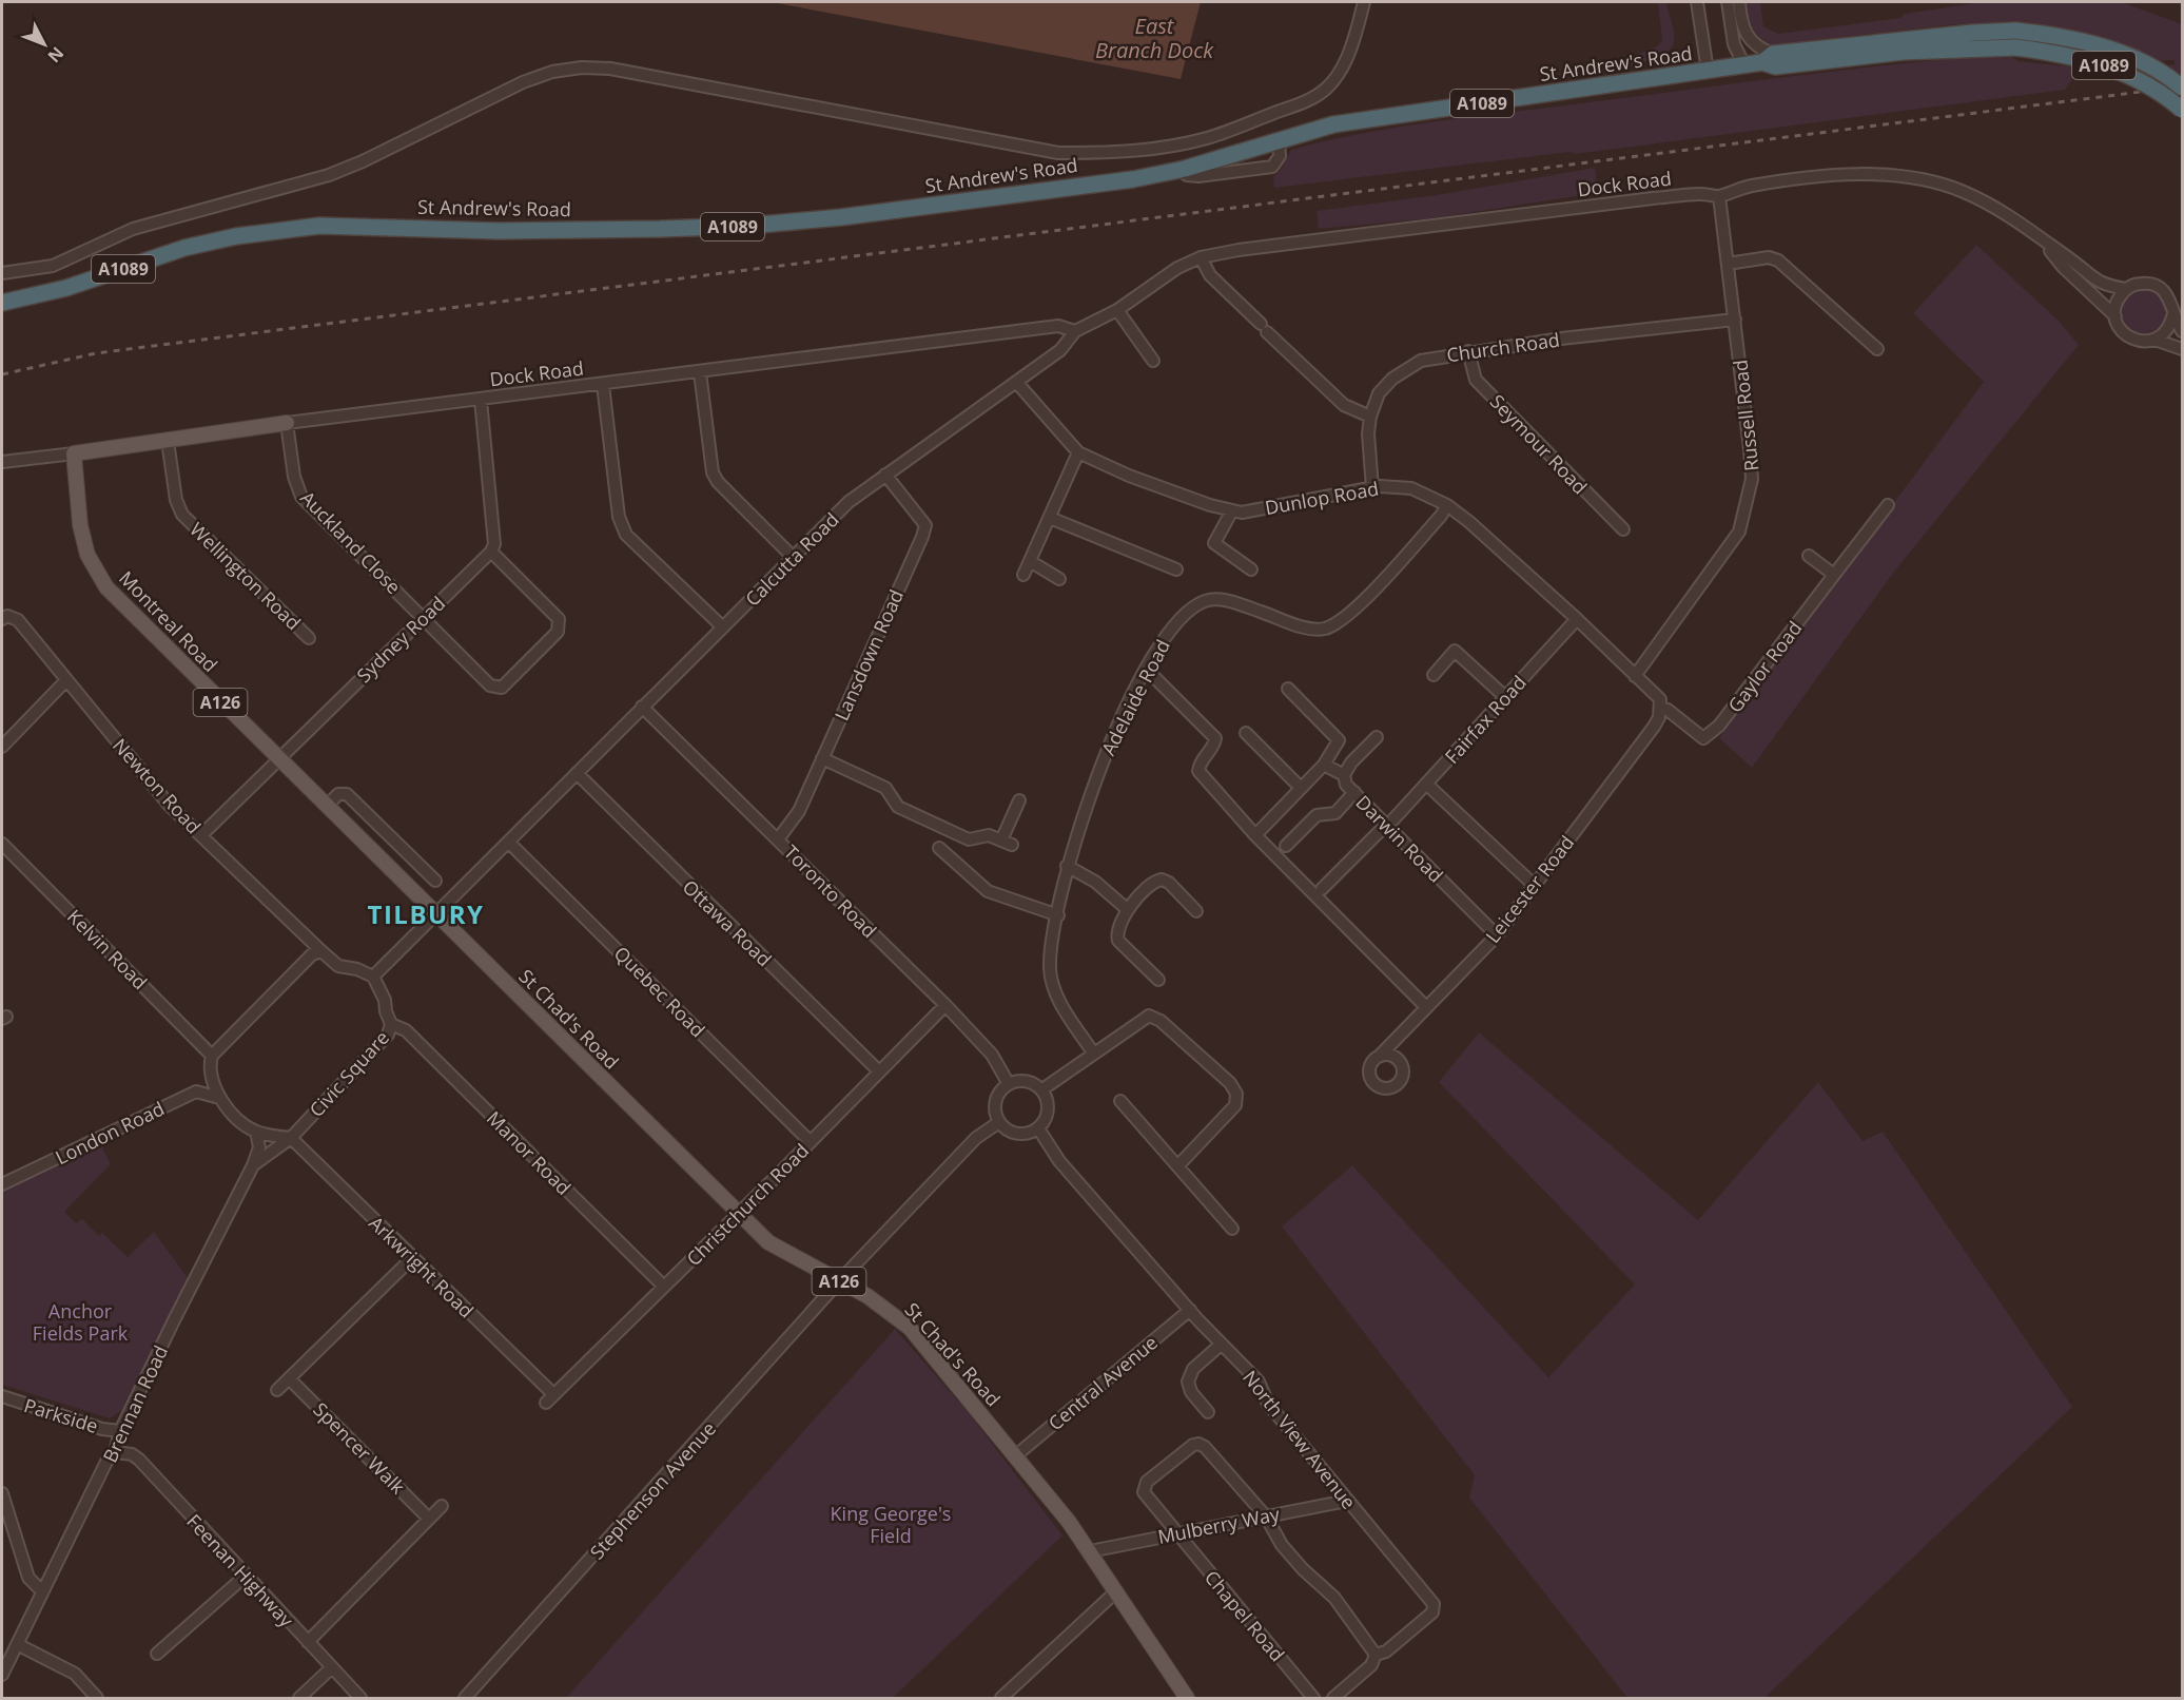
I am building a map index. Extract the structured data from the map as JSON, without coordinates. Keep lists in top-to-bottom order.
{
  "streets": {
    "highway": ["St Andrew's Road", "A1089"],
    "main road": [
      "Dock Road",
      "Montreal Road",
      "A126",
      "St Chad's Road"
    ],
    "street": [
      "Church Road",
      "Russell Road",
      "Seymour Road",
      "Dunlop Road",
      "Auckland Close",
      "Calcutta Road",
      "Wellington Road",
      "Sydney Road",
      "Lansdown Road",
      "Gaylor Road",
      "Adelaide Road",
      "Fairfax Road",
      "Newton Road",
      "Darwin Road",
      "Leicester Road",
      "Toronto Road",
      "Ottawa Road",
      "Kelvin Road",
      "Quebec Road",
      "Civic Square",
      "London Road",
      "Manor Road",
      "Christchurch Road",
      "Arkwright Road",
      "Central Avenue",
      "Brennan Road",
      "Parkside",
      "North View Avenue",
      "Spencer Walk",
      "Stephenson Avenue",
      "Mulberry Way",
      "Feenan Highway",
      "Chapel Road"
    ]
  },
  "crossings": [
    ["Dock Road", "Russell Road"],
    ["Dock Road", "Auckland Close"],
    ["Dock Road", "Calcutta Road"],
    ["Dock Road", "Wellington Road"],
    ["Dock Road", "Montreal Road"],
    ["Church Road", "Russell Road"],
    ["Church Road", "Seymour Road"],
    ["Church Road", "Dunlop Road"],
    ["Russell Road", "Dunlop Road"],
    ["Dunlop Road", "Calcutta Road"],
    ["Dunlop Road", "Gaylor Road"],
    ["Dunlop Road", "Adelaide Road"],
    ["Dunlop Road", "Fairfax Road"],
    ["Dunlop Road", "Leicester Road"],
    ["Auckland Close", "Sydney Road"],
    ["Calcutta Road", "Montreal Road"],
    ["Calcutta Road", "Lansdown Road"],
    ["Calcutta Road", "Toronto Road"],
    ["Calcutta Road", "Ottawa Road"],
    ["Calcutta Road", "Quebec Road"],
    ["Calcutta Road", "St Chad's Road"],
    ["Montreal Road", "Sydney Road"],
    ["Montreal Road", "St Chad's Road"],
    ["Sydney Road", "Newton Road"],
    ["Lansdown Road", "Toronto Road"],
    ["Gaylor Road", "Leicester Road"],
    ["Fairfax Road", "Darwin Road"],
    ["Darwin Road", "Leicester Road"],
    ["Toronto Road", "Christchurch Road"],
    ["Toronto Road", "North View Avenue"],
    ["Toronto Road", "Stephenson Avenue"],
    ["Ottawa Road", "Christchurch Road"],
    ["Quebec Road", "Christchurch Road"],
    ["St Chad's Road", "Christchurch Road"],
    ["St Chad's Road", "Central Avenue"],
    ["St Chad's Road", "Stephenson Avenue"],
    ["St Chad's Road", "Mulberry Way"],
    ["Civic Square", "Manor Road"],
    ["Civic Square", "Arkwright Road"],
    ["Civic Square", "Brennan Road"],
    ["Manor Road", "Christchurch Road"],
    ["Christchurch Road", "Arkwright Road"],
    ["Central Avenue", "North View Avenue"],
    ["Brennan Road", "Parkside"],
    ["Brennan Road", "Feenan Highway"],
    ["North View Avenue", "Stephenson Avenue"],
    ["North View Avenue", "Mulberry Way"],
    ["Mulberry Way", "Chapel Road"]
  ],
  "districts": ["TILBURY"],
  "water": ["East Branch Dock"],
  "parks": ["Anchor Fields Park", "King George's Field"],
  "north": "bottom right"
}
